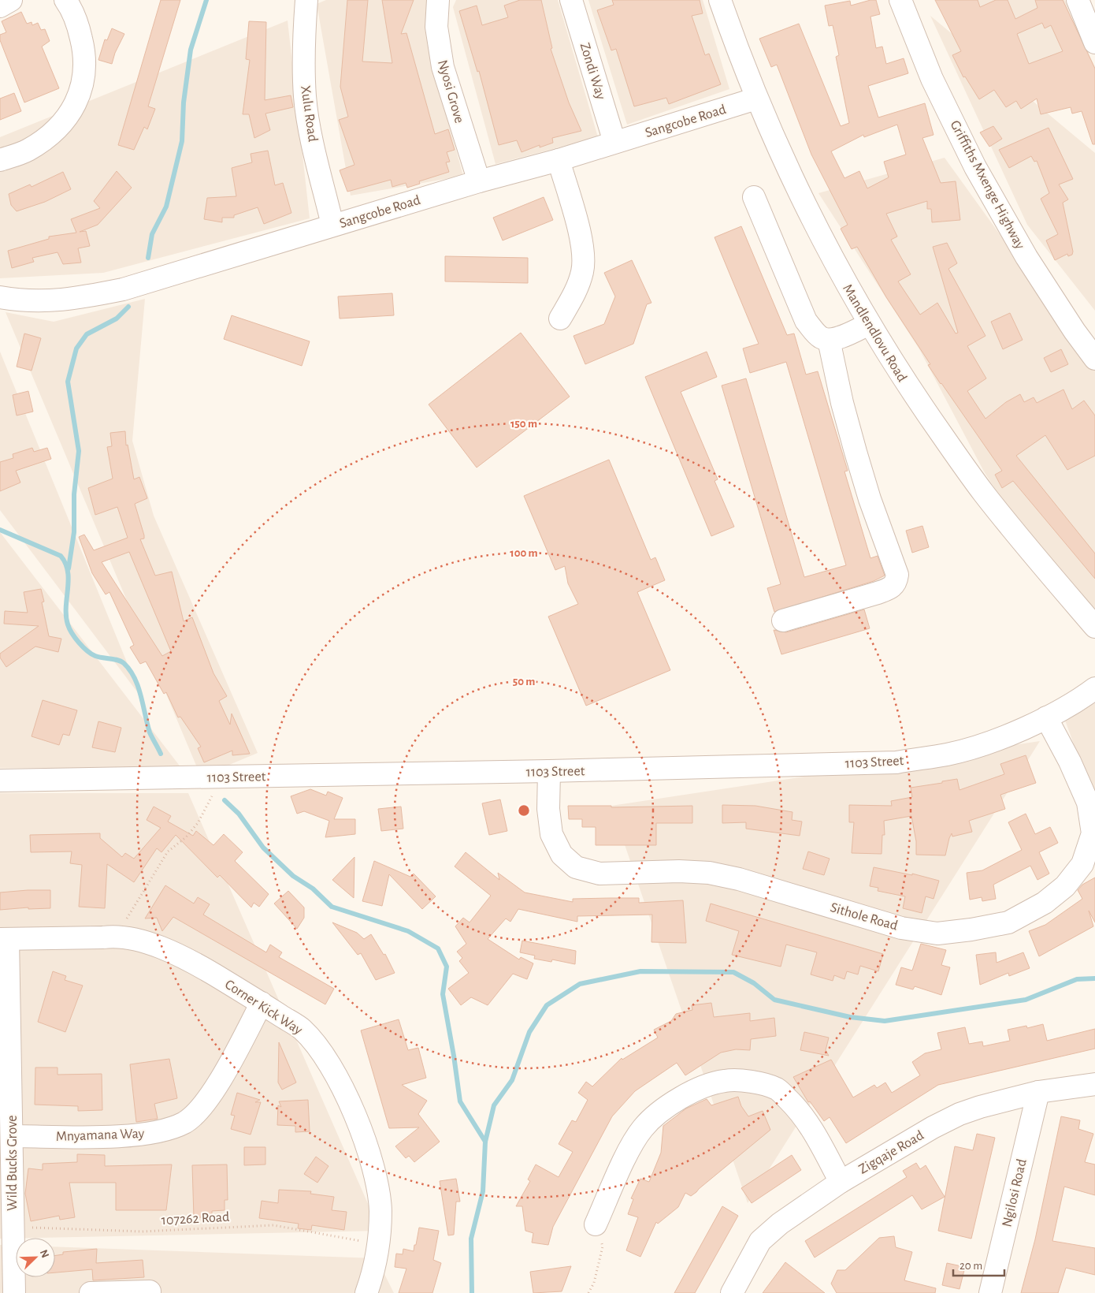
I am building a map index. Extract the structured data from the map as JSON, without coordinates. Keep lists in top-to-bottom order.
{
  "streets": {
    "street": [
      "Zondi Way",
      "Nyosi Grove",
      "Xulu Road",
      "Sangcobe Road",
      "Griffiths Mxenge Highway",
      "Mandlendlovu Road",
      "1103 Street",
      "Sithole Road",
      "Corner Kick Way",
      "Mnyamana Way",
      "Zigqaje Road",
      "Wild Bucks Grove",
      "Ngilosi Road"
    ],
    "path": ["107262 Road"]
  },
  "crossings": [
    ["Zondi Way", "Sangcobe Road"],
    ["Nyosi Grove", "Sangcobe Road"],
    ["Xulu Road", "Sangcobe Road"],
    ["Sangcobe Road", "Mandlendlovu Road"],
    ["1103 Street", "Sithole Road"],
    ["Corner Kick Way", "Mnyamana Way"],
    ["Corner Kick Way", "Wild Bucks Grove"],
    ["Corner Kick Way", "107262 Road"],
    ["Mnyamana Way", "Wild Bucks Grove"],
    ["Zigqaje Road", "Ngilosi Road"],
    ["Wild Bucks Grove", "107262 Road"]
  ],
  "scale_bar": "20 m",
  "north": "top right",
  "rings": ["150 m", "100 m", "50 m"]
}
